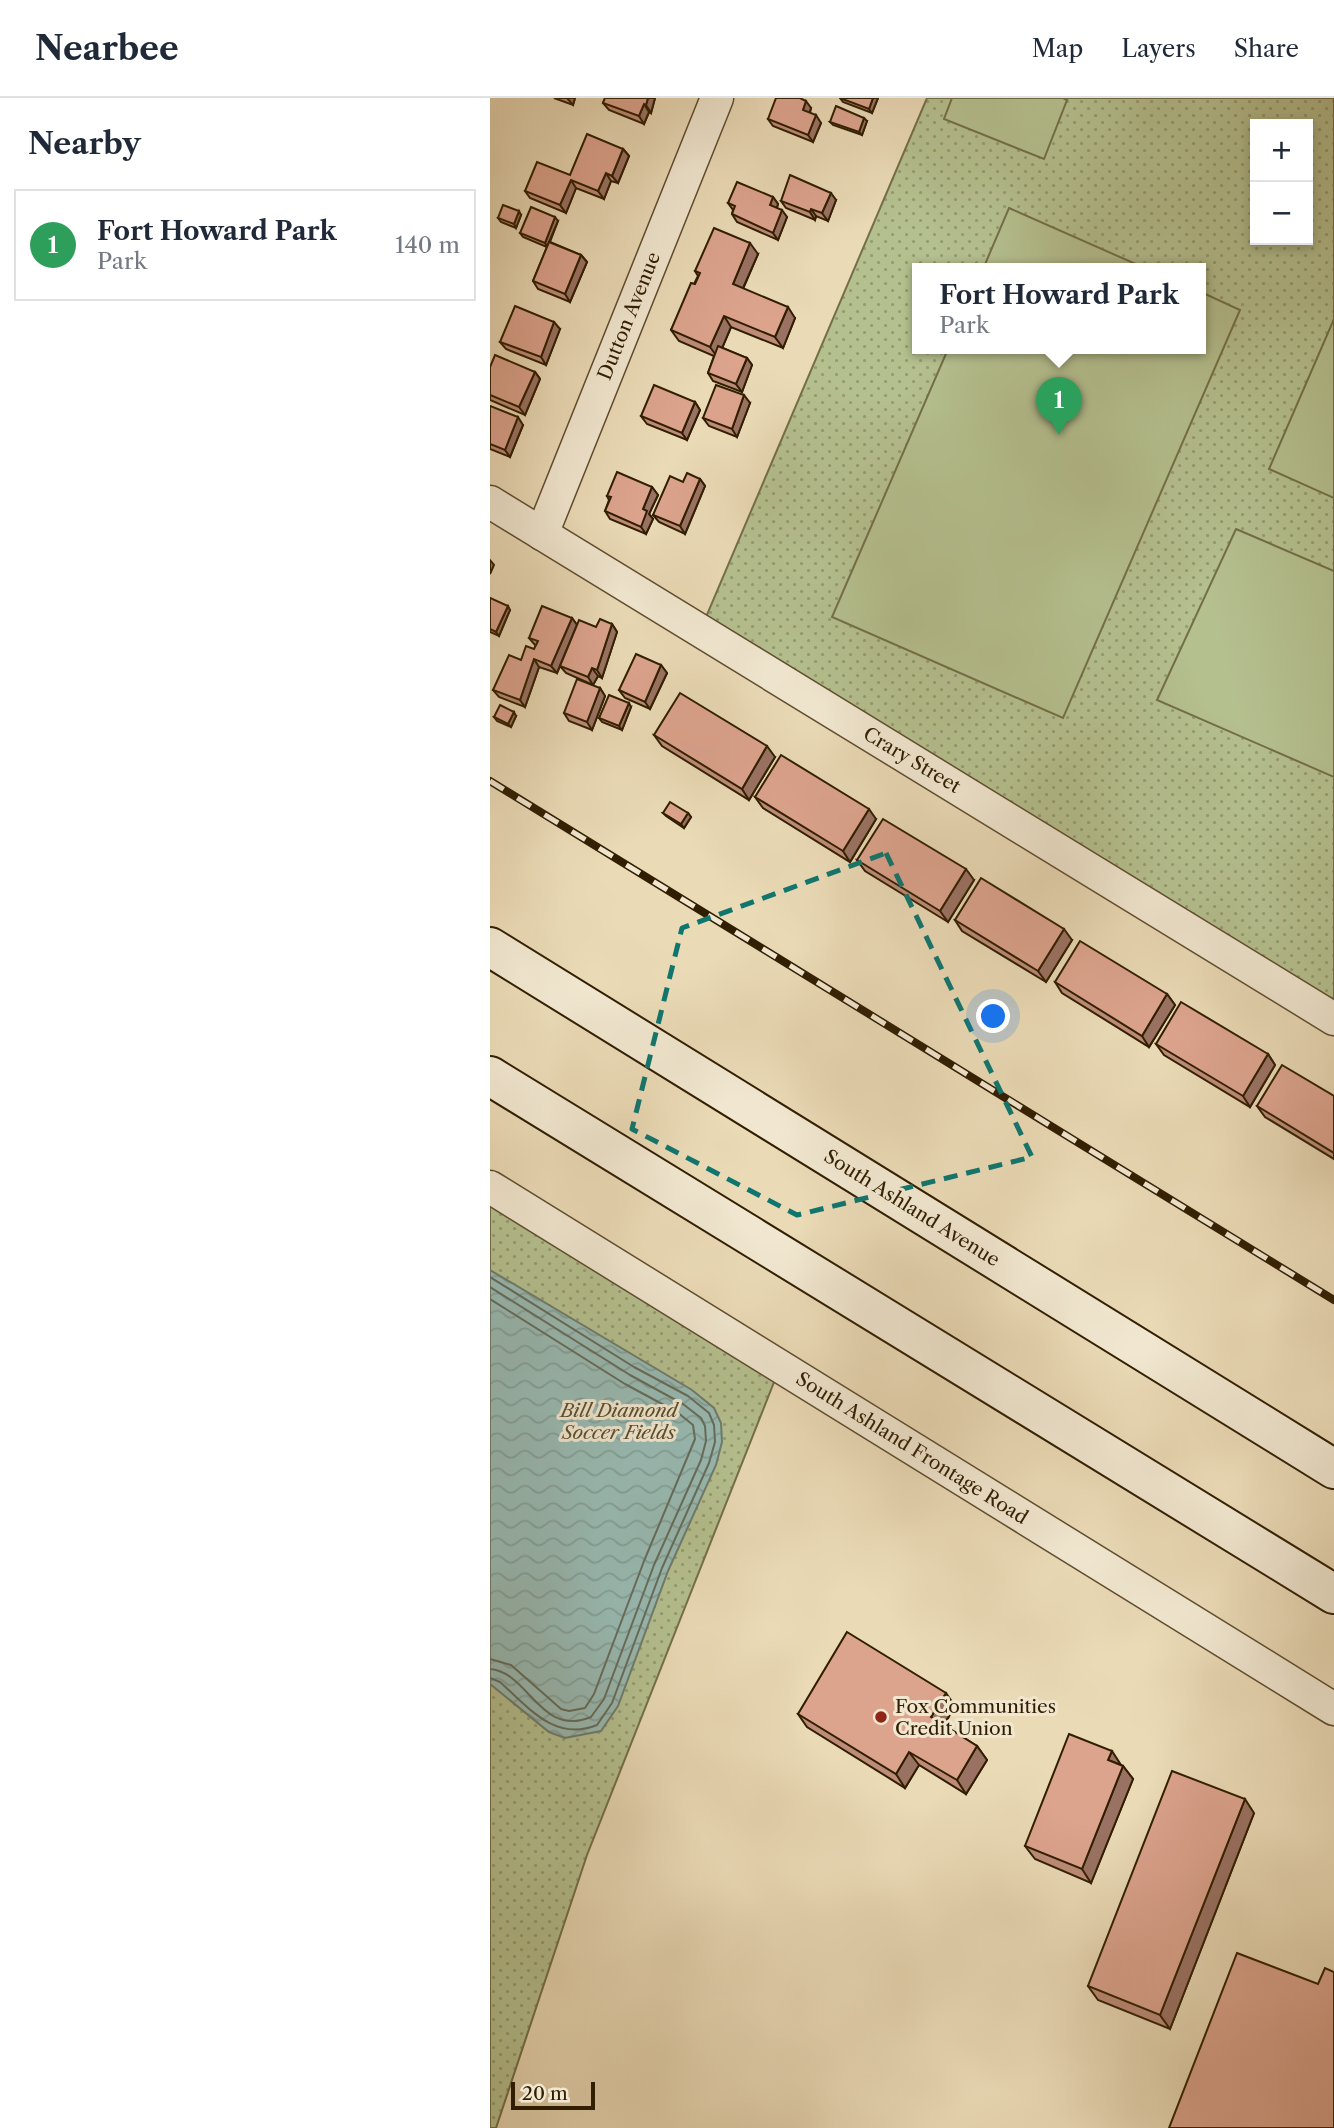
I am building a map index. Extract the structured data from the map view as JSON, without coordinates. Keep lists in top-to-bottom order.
{
  "streets": {
    "main road": ["South Ashland Avenue"],
    "street": ["Dutton Avenue", "Crary Street", "South Ashland Frontage Road"]
  },
  "crossings": [
    ["Dutton Avenue", "Crary Street"]
  ],
  "parks": ["Bill Diamond Soccer Fields"],
  "places": ["Fox Communities Credit Union"],
  "scale_bar": "20 m",
  "page": {
    "header": "Nearbee",
    "nav": ["Map", "Layers", "Share"],
    "heading": "Nearby",
    "map_buttons": ["+", "−"],
    "list": [
      {
        "mark": "1",
        "name": "Fort Howard Park",
        "note": "Park",
        "value": "140 m"
      }
    ],
    "popup": ["Fort Howard Park", "Park"],
    "pins": "1",
    "scale": "20 m"
  }
}
